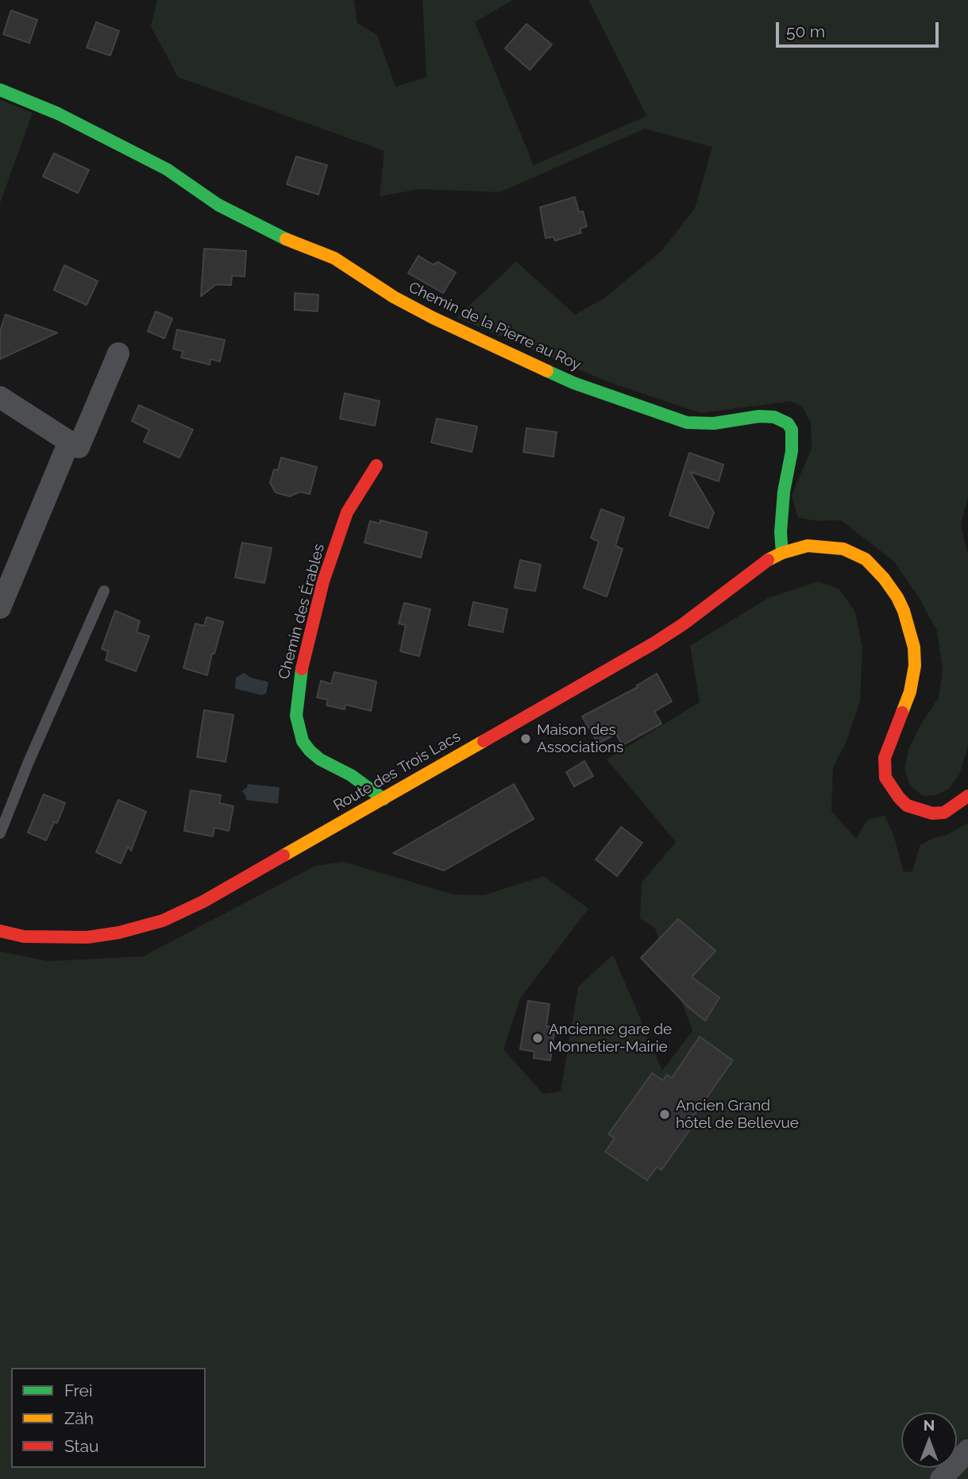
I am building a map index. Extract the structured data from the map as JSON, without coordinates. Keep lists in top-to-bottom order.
{
  "streets": {
    "street": ["Chemin de la Pierre au Roy", "Chemin des Érables", "Route des Trois Lacs"]
  },
  "crossings": [
    ["Chemin de la Pierre au Roy", "Route des Trois Lacs"],
    ["Chemin des Érables", "Route des Trois Lacs"]
  ],
  "places": ["Maison des Associations", "Ancienne gare de Monnetier-Mairie", "Ancien Grand hôtel de Bellevue"],
  "legend": ["Frei", "Zäh", "Stau"],
  "scale_bar": "50 m",
  "north": "top"
}
